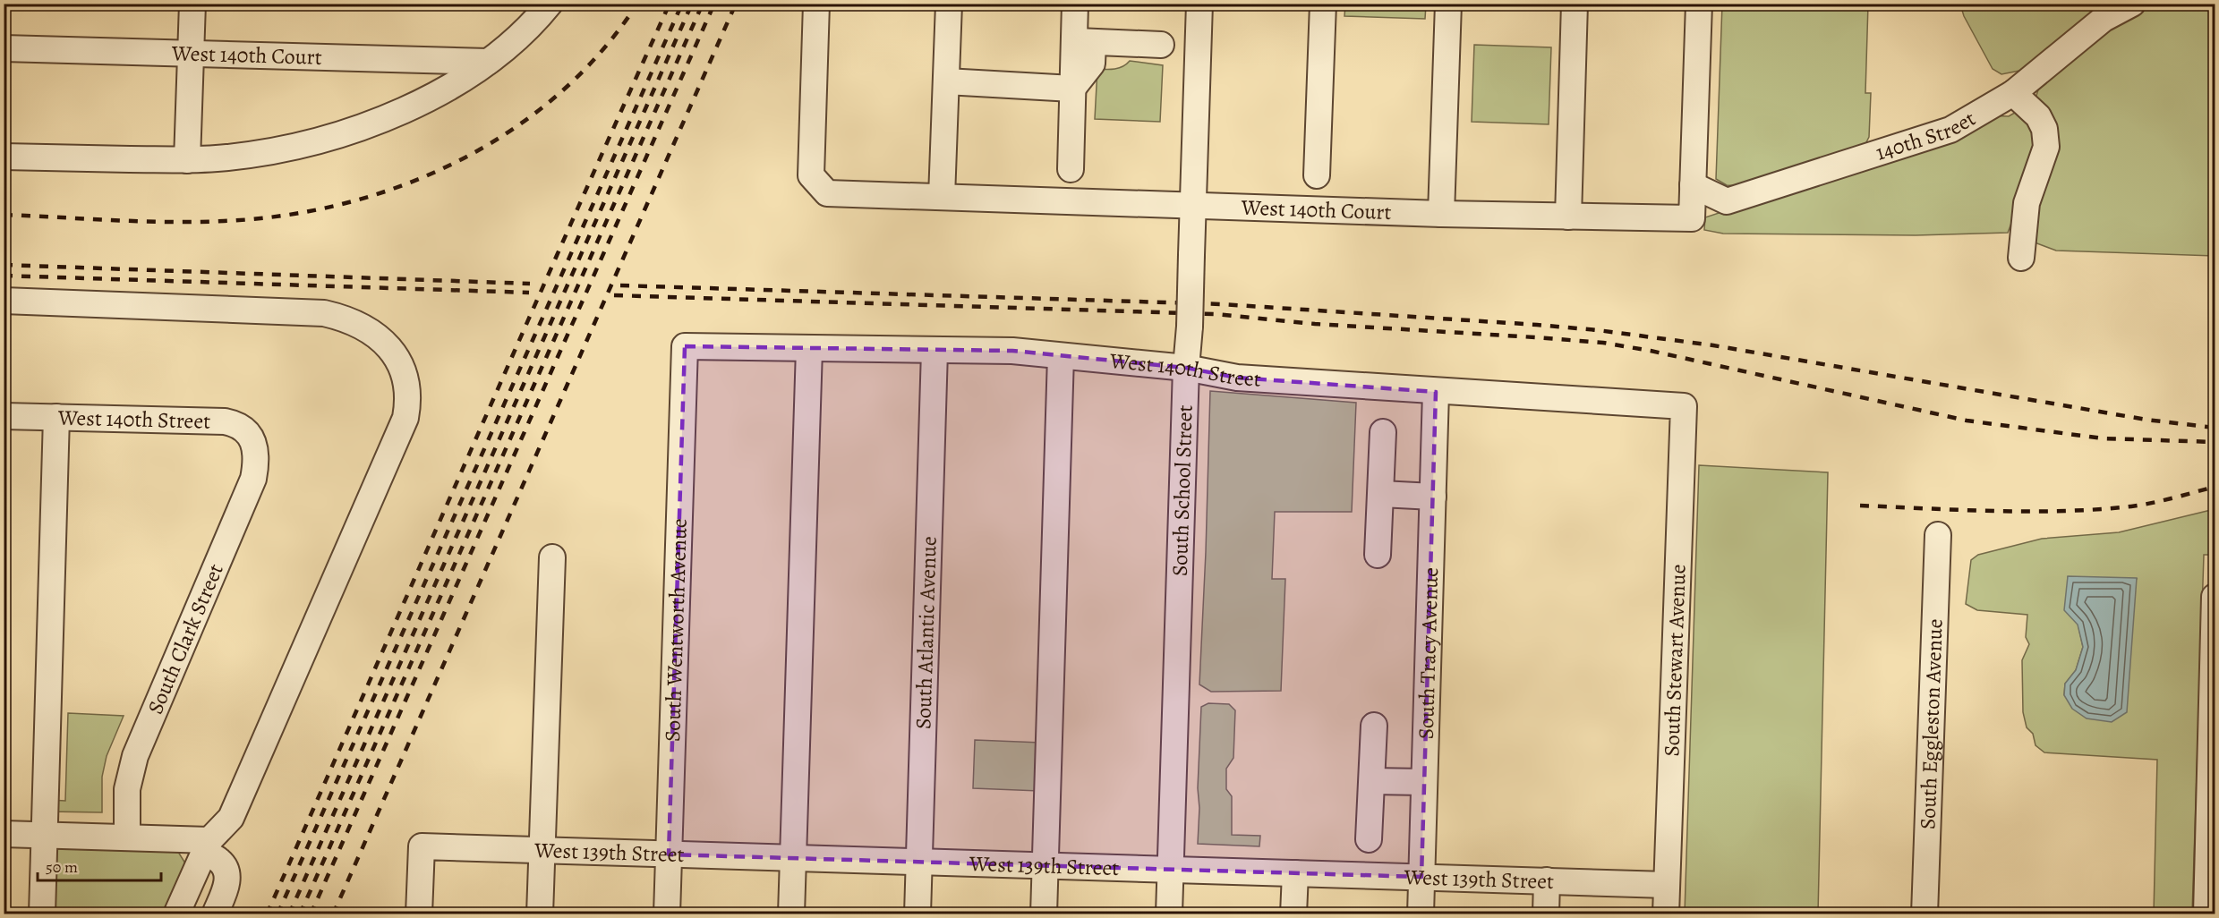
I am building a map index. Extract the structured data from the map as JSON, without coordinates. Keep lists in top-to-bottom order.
{
  "streets": {
    "street": [
      "West 140th Court",
      "140th Street",
      "West 140th Street",
      "South School Street",
      "South Wentworth Avenue",
      "South Atlantic Avenue",
      "South Clark Street",
      "South Tracy Avenue",
      "South Stewart Avenue",
      "South Eggleston Avenue",
      "West 139th Street"
    ]
  },
  "crossings": [
    ["West 140th Court", "140th Street"],
    ["West 140th Court", "South School Street"],
    ["West 140th Street", "South School Street"],
    ["West 140th Street", "South Wentworth Avenue"],
    ["West 140th Street", "South Atlantic Avenue"],
    ["West 140th Street", "South Clark Street"],
    ["West 140th Street", "South Tracy Avenue"],
    ["West 140th Street", "South Stewart Avenue"],
    ["South School Street", "West 139th Street"],
    ["South Wentworth Avenue", "West 139th Street"],
    ["South Atlantic Avenue", "West 139th Street"],
    ["South Tracy Avenue", "West 139th Street"],
    ["South Stewart Avenue", "West 139th Street"]
  ],
  "scale_bar": "50 m"
}
